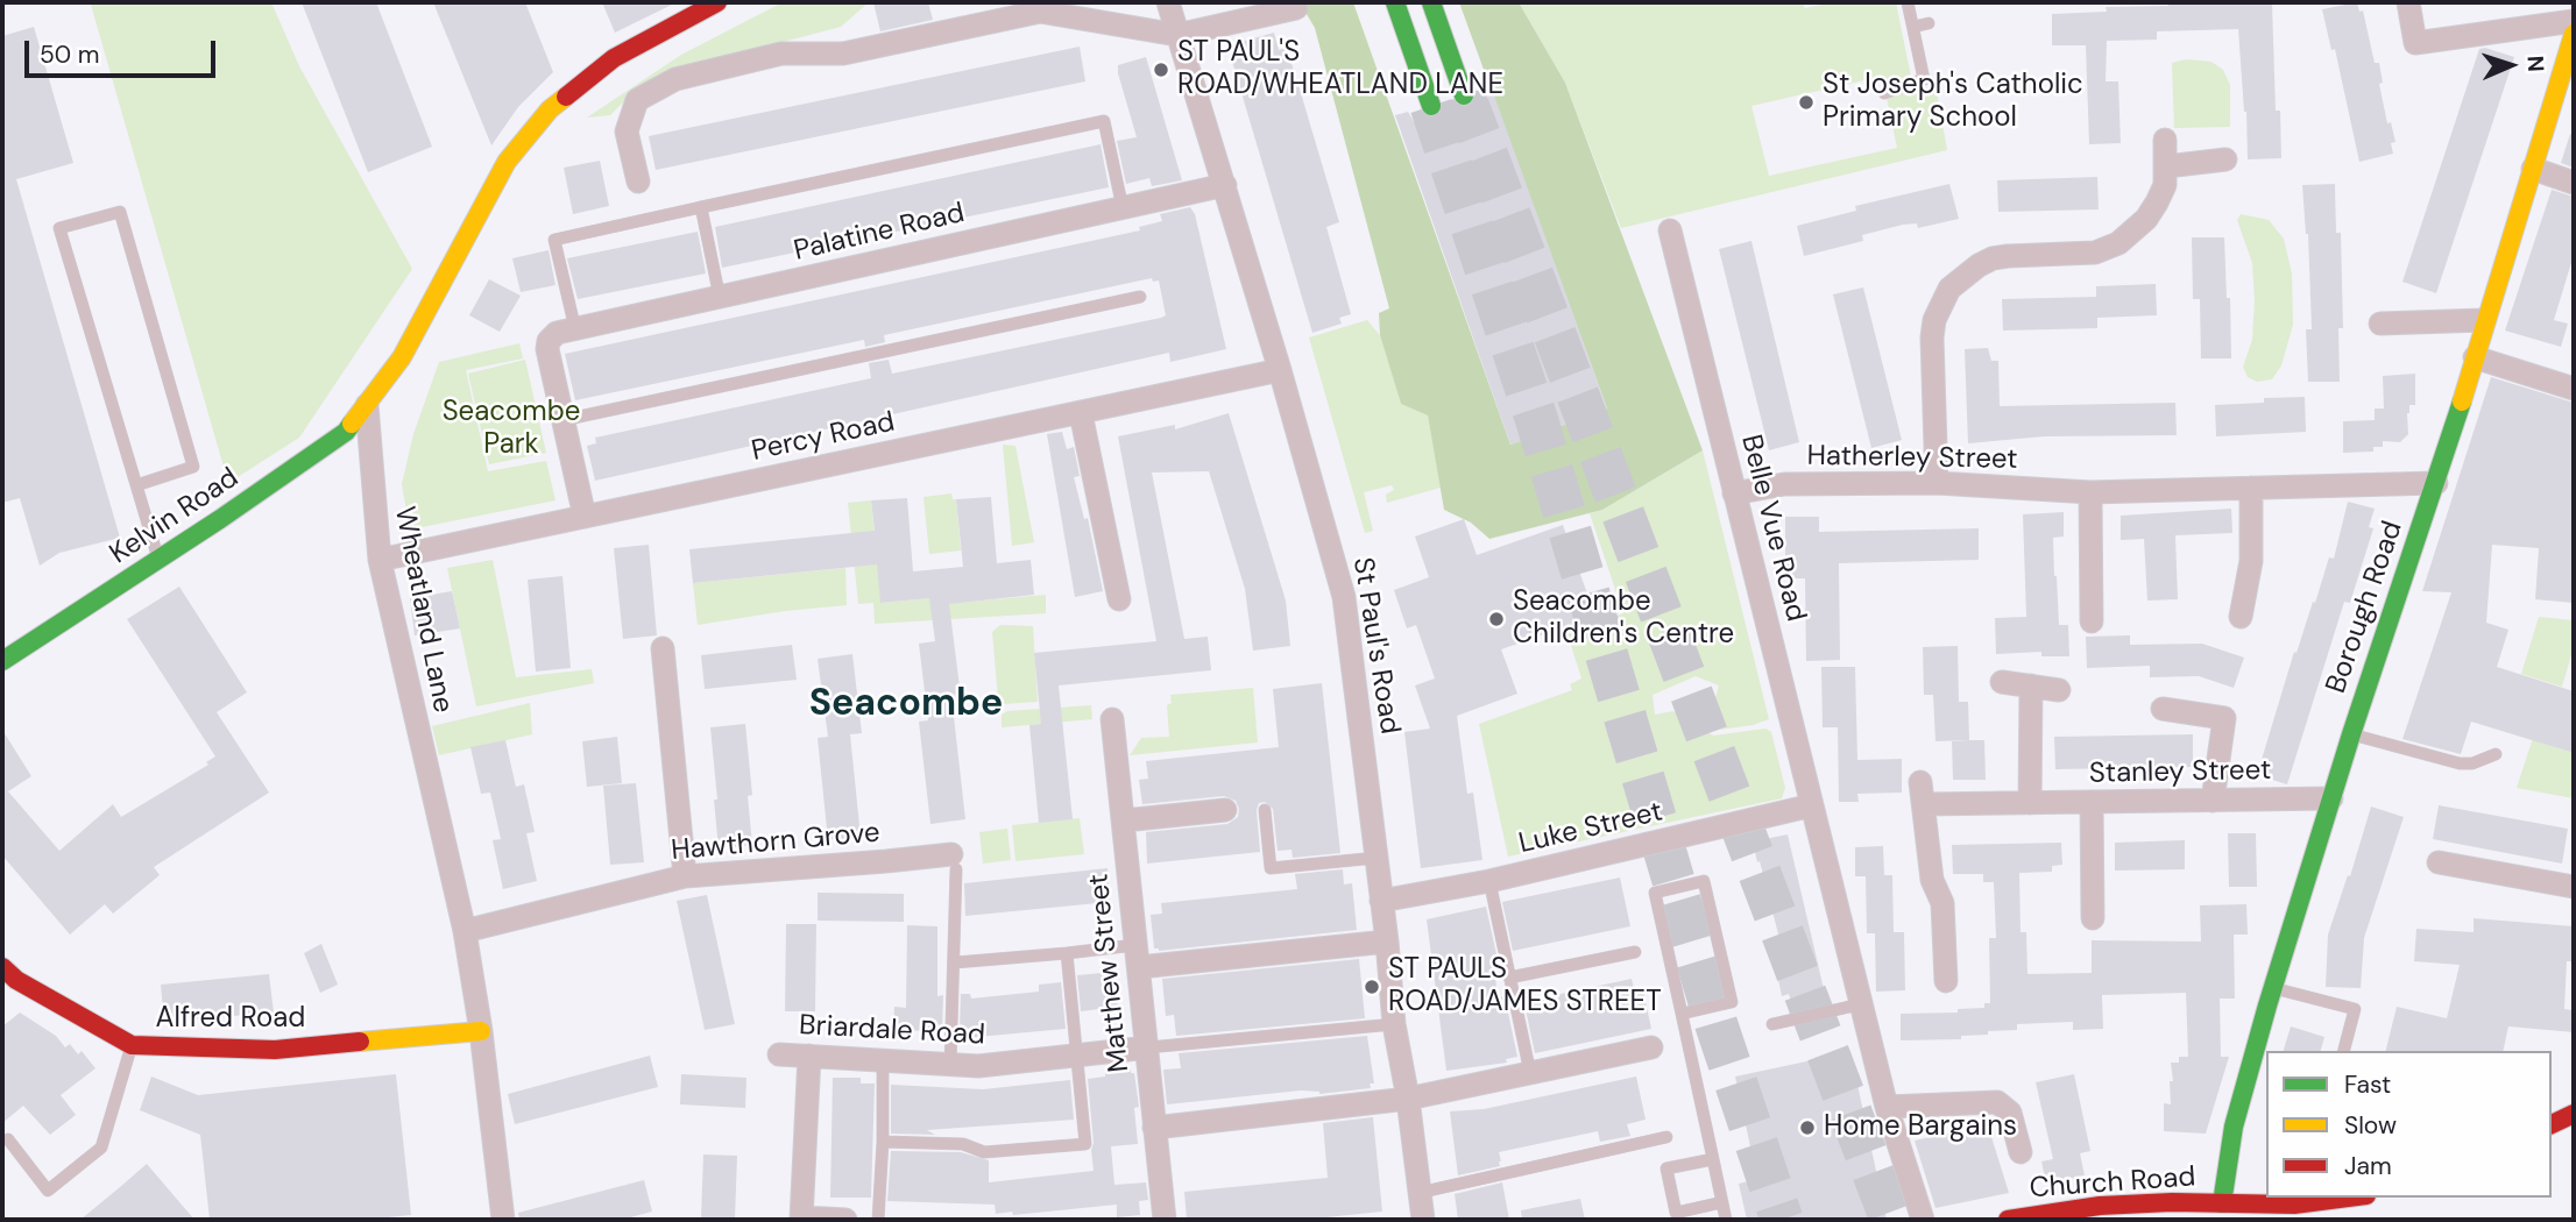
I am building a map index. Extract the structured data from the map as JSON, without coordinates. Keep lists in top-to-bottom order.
{
  "streets": {
    "main road": [
      "Kelvin Road",
      "Borough Road",
      "Alfred Road",
      "Church Road"
    ],
    "street": [
      "Palatine Road",
      "Percy Road",
      "Hatherley Street",
      "Belle Vue Road",
      "Wheatland Lane",
      "St Paul's Road",
      "Stanley Street",
      "Luke Street",
      "Hawthorn Grove",
      "Matthew Street",
      "Briardale Road"
    ]
  },
  "crossings": [
    ["Palatine Road", "St Paul's Road"],
    ["Percy Road", "Wheatland Lane"],
    ["Percy Road", "St Paul's Road"],
    ["Hatherley Street", "Belle Vue Road"],
    ["Hatherley Street", "Borough Road"],
    ["Kelvin Road", "Wheatland Lane"],
    ["Belle Vue Road", "Luke Street"],
    ["Borough Road", "Stanley Street"],
    ["Borough Road", "Church Road"],
    ["Wheatland Lane", "Hawthorn Grove"],
    ["Wheatland Lane", "Alfred Road"],
    ["St Paul's Road", "Luke Street"],
    ["Matthew Street", "Briardale Road"]
  ],
  "districts": ["Seacombe"],
  "parks": ["Seacombe Park"],
  "places": [
    "ST PAUL'S ROAD/WHEATLAND LANE",
    "St Joseph's Catholic Primary School",
    "Seacombe Children's Centre",
    "ST PAULS ROAD/JAMES STREET",
    "Home Bargains"
  ],
  "legend": ["Fast", "Slow", "Jam"],
  "scale_bar": "50 m",
  "north": "right"
}
